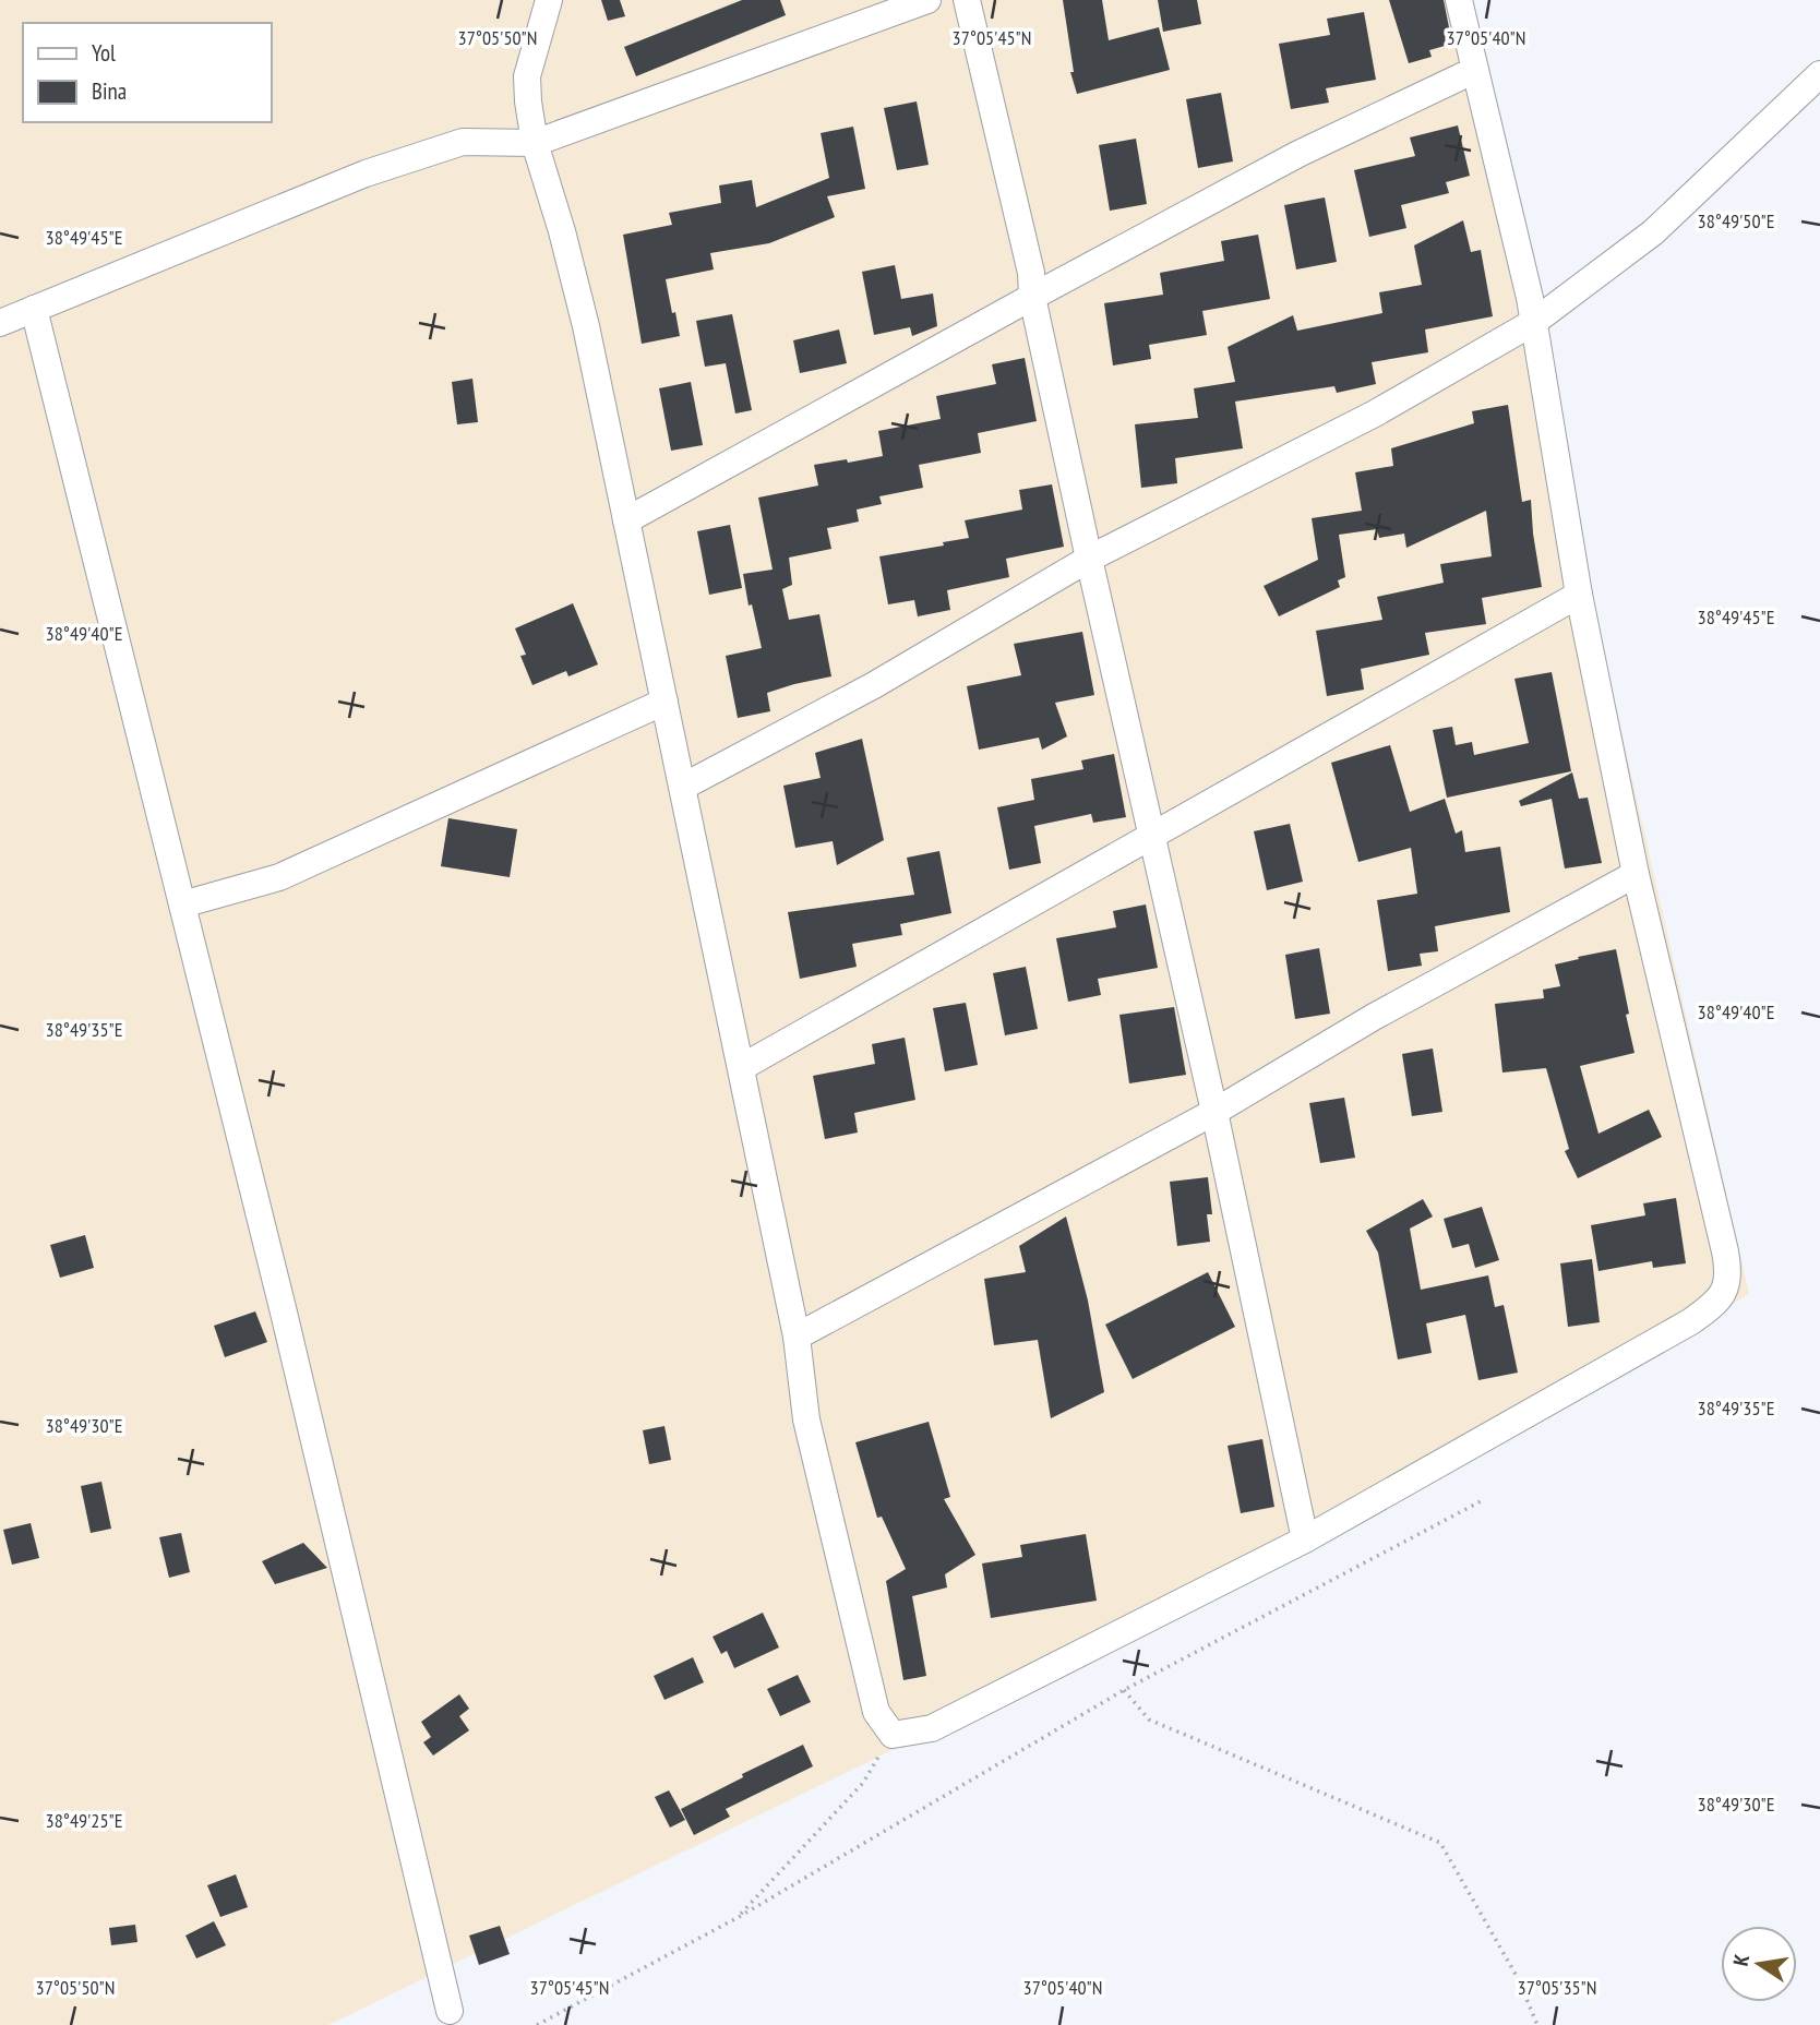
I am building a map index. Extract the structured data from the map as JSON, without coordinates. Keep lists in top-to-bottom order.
{
  "legend": ["Yol", "Bina"],
  "north": "left",
  "coordinates": [
    "37°05'50\"N",
    "37°05'45\"N",
    "37°05'40\"N",
    "38°49'50\"E",
    "38°49'45\"E",
    "38°49'40\"E",
    "38°49'35\"E",
    "38°49'30\"E",
    "38°49'25\"E",
    "37°05'35\"N"
  ]
}
